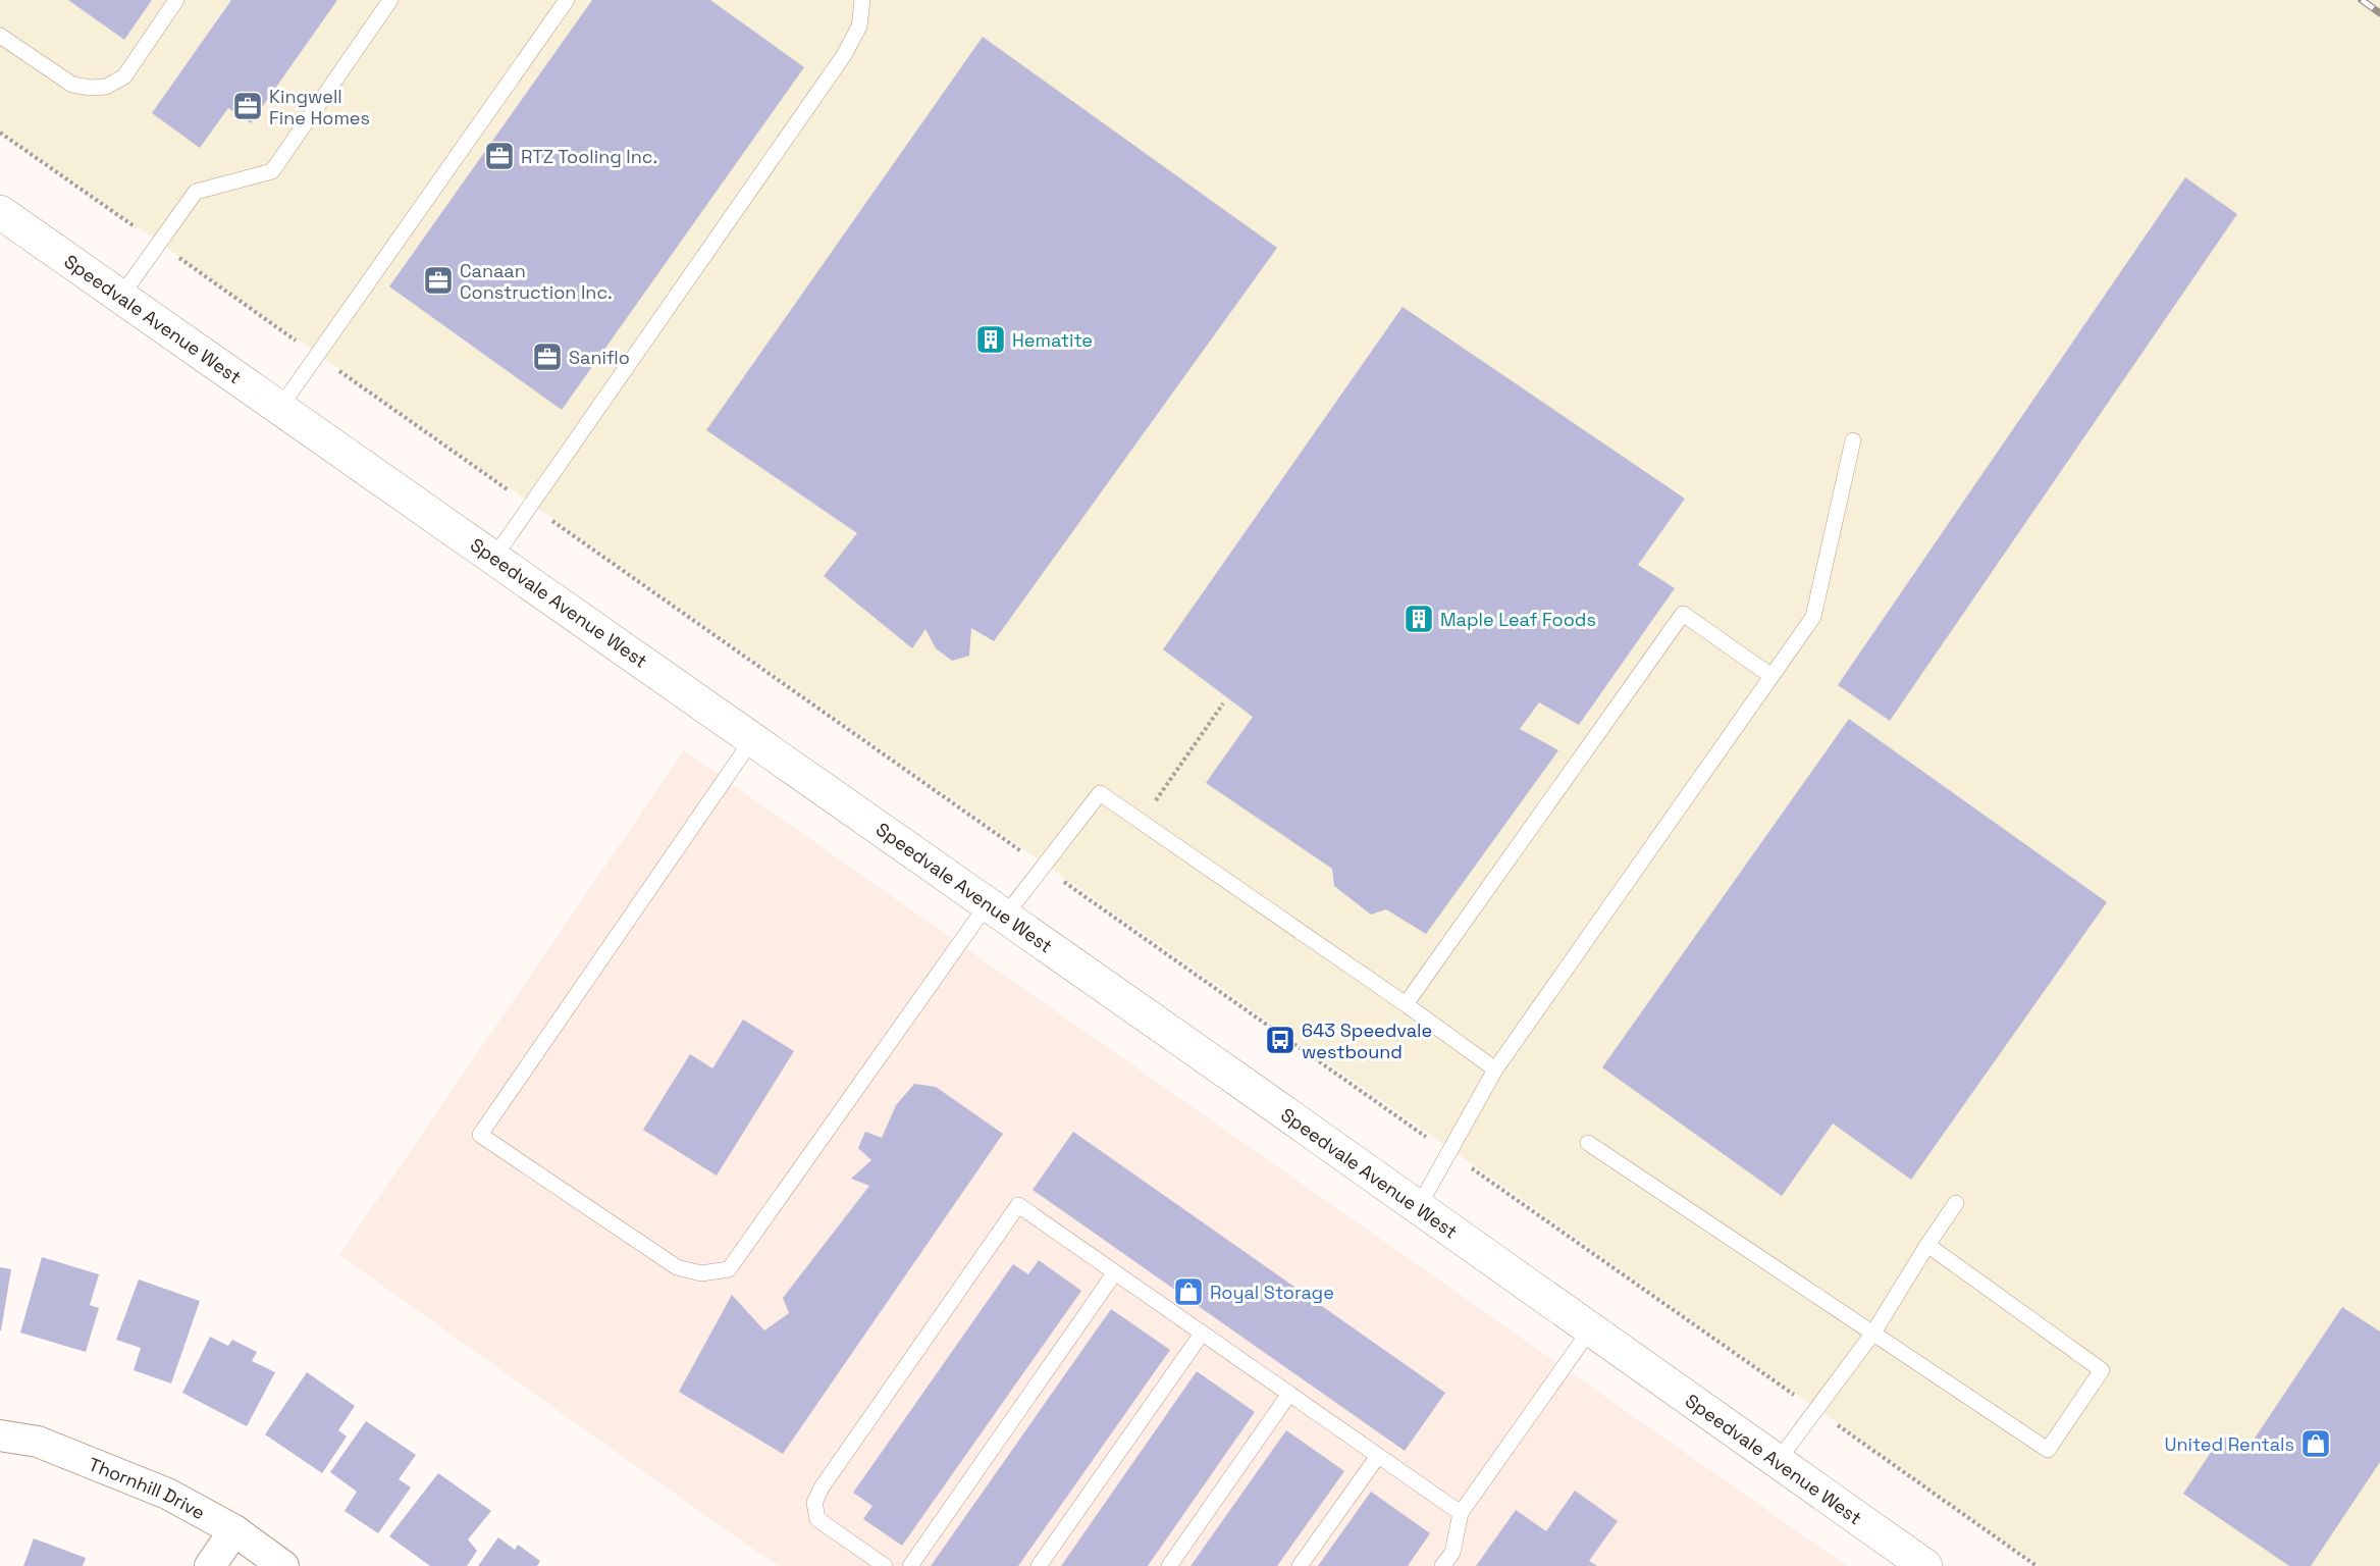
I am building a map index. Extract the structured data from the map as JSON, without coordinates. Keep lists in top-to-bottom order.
{
  "streets": {
    "main road": ["Speedvale Avenue West"],
    "street": ["Thornhill Drive"]
  },
  "places": {
    "office": [
      "Kingwell Fine Homes",
      "RTZ Tooling Inc.",
      "Canaan Construction Inc.",
      "Saniflo"
    ],
    "building": ["Hematite", "Maple Leaf Foods"],
    "bus stop": ["643 Speedvale westbound"],
    "shop": ["Royal Storage", "United Rentals"]
  }
}
